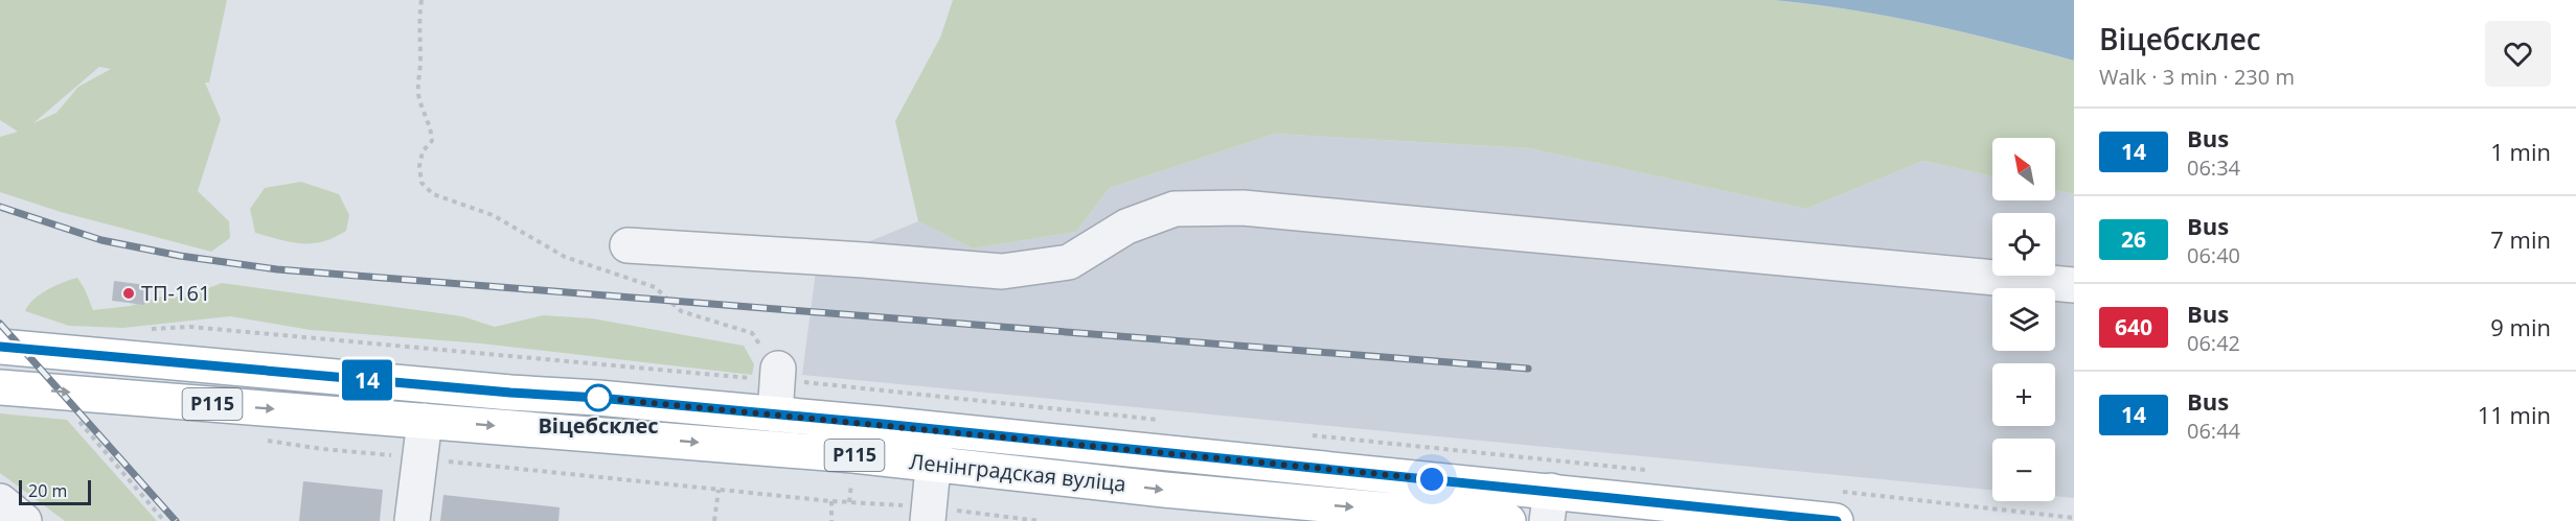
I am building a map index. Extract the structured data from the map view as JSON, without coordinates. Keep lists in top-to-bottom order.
{
  "streets": {
    "main road": ["Р115", "Ленінградская вуліца"]
  },
  "places": ["ТП-161", "Віцебсклес"],
  "lines": ["bus line 14"],
  "scale_bar": "20 m",
  "north": "top left",
  "page": {
    "on_map": "14",
    "heading": ["Віцебсклес", "Walk · 3 min · 230 m"],
    "list": [
      {
        "mark": "14",
        "name": "Bus",
        "note": "06:34",
        "value": "1 min"
      },
      {
        "mark": "26",
        "name": "Bus",
        "note": "06:40",
        "value": "7 min"
      },
      {
        "mark": "640",
        "name": "Bus",
        "note": "06:42",
        "value": "9 min"
      },
      {
        "mark": "14",
        "name": "Bus",
        "note": "06:44",
        "value": "11 min"
      }
    ],
    "map_buttons": ["+", "−"],
    "scale": "20 m"
  }
}
